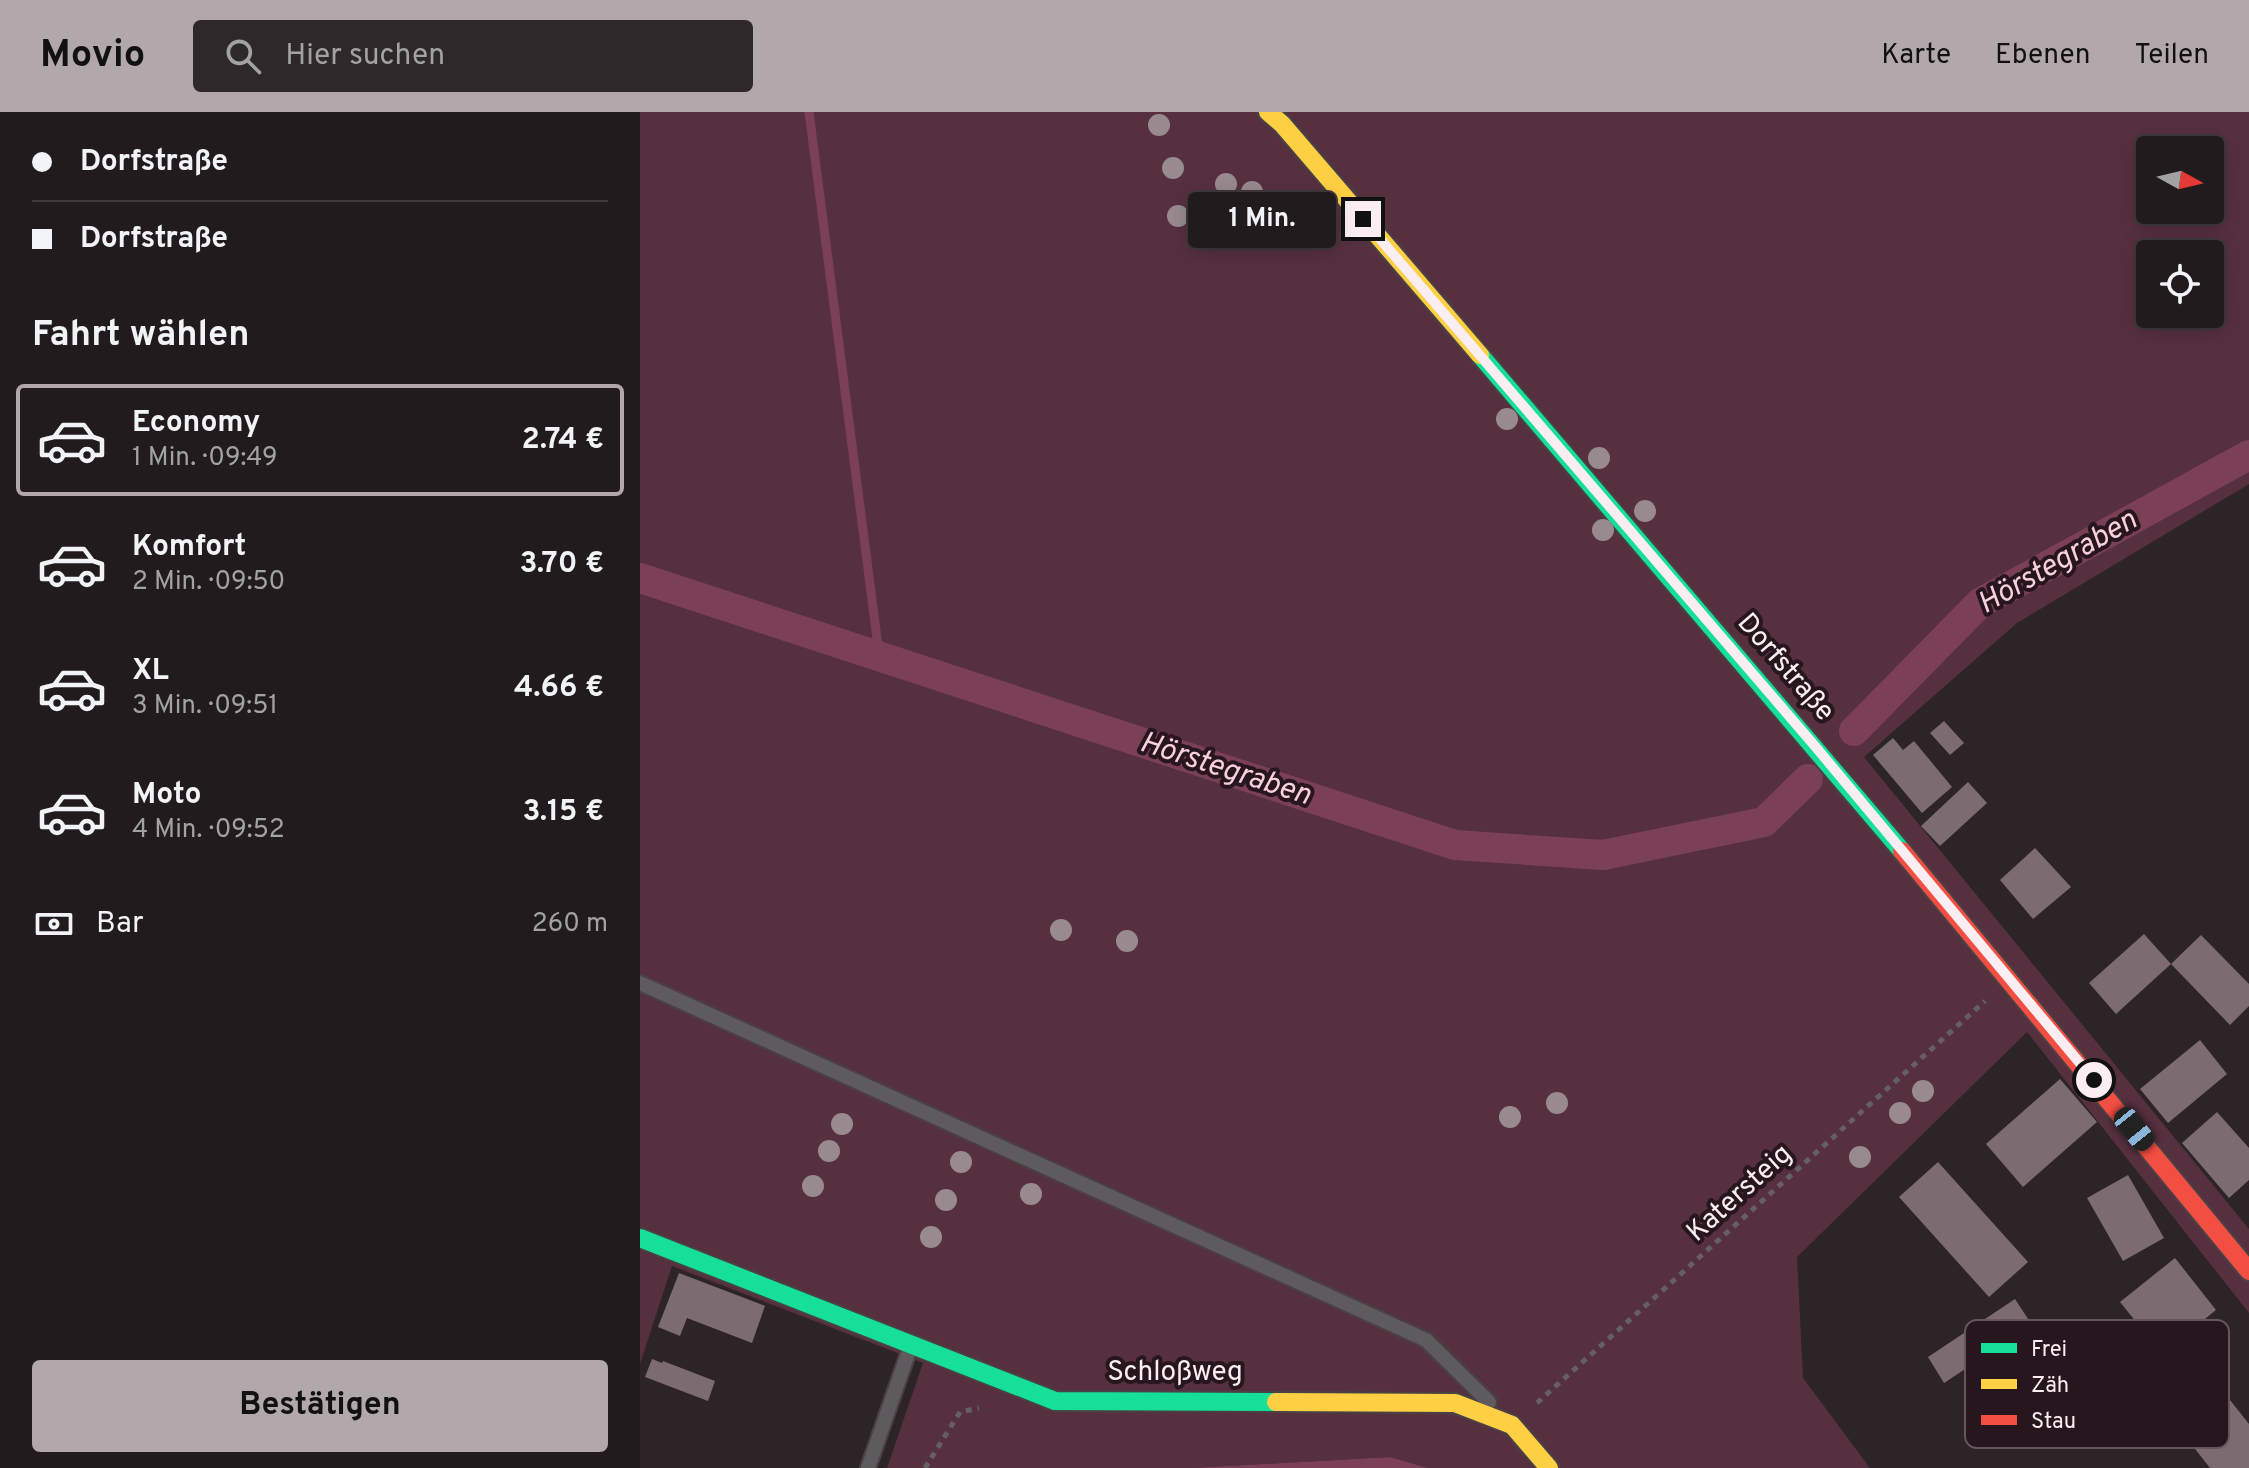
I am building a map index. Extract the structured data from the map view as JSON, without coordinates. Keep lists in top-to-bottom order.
{
  "streets": {
    "street": ["Dorfstraße", "Schloßweg"],
    "path": ["Katersteig"]
  },
  "crossings": [
    ["Katersteig", "Schloßweg"]
  ],
  "water": ["Hörstegraben"],
  "legend": ["Frei", "Zäh", "Stau"],
  "north": "right",
  "page": {
    "header": "Movio",
    "search": "Hier suchen",
    "nav": ["Karte", "Ebenen", "Teilen"],
    "banner": ["Dorfstraße", "Dorfstraße"],
    "bubble": "1 Min.",
    "heading": "Fahrt wählen",
    "list": [
      {
        "name": "Economy",
        "note": "1 Min. · 09:49",
        "value": "2.74 €"
      },
      {
        "name": "Komfort",
        "note": "2 Min. · 09:50",
        "value": "3.70 €"
      },
      {
        "name": "XL",
        "note": "3 Min. · 09:51",
        "value": "4.66 €"
      },
      {
        "name": "Moto",
        "note": "4 Min. · 09:52",
        "value": "3.15 €"
      }
    ],
    "pay": ["Bar", "260 m"],
    "buttons": "Bestätigen"
  }
}
